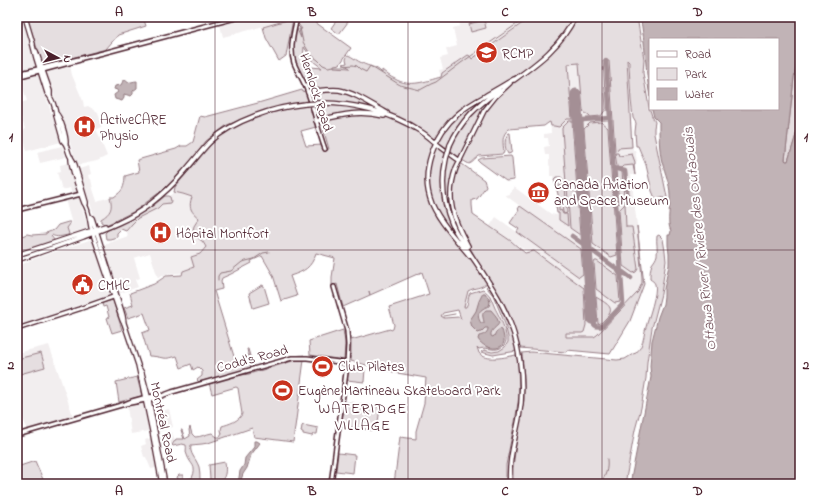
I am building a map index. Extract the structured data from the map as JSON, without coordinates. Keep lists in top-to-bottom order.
{
  "streets": {
    "main road": ["Montréal Road"],
    "street": ["Hemlock Road", "Codd's Road"]
  },
  "crossings": [
    ["Codd's Road", "Montréal Road"]
  ],
  "districts": ["WATERIDGE VILLAGE"],
  "water": ["Ottawa River / Rivière des Outaouais"],
  "places": {
    "school or university": ["RCMP"],
    "hospital": ["ActiveCARE Physio", "Hôpital Montfort"],
    "museum": ["Canada Aviation and Space Museum"],
    "public building": ["CMHC"],
    "sports": ["Club Pilates", "Eugène Martineau Skateboard Park"]
  },
  "legend": ["Road", "Park", "Water"],
  "north": "right",
  "grid": {
    "columns": [
      "A",
      "B",
      "C",
      "D"
    ],
    "rows": ["1", "2"]
  }
}
